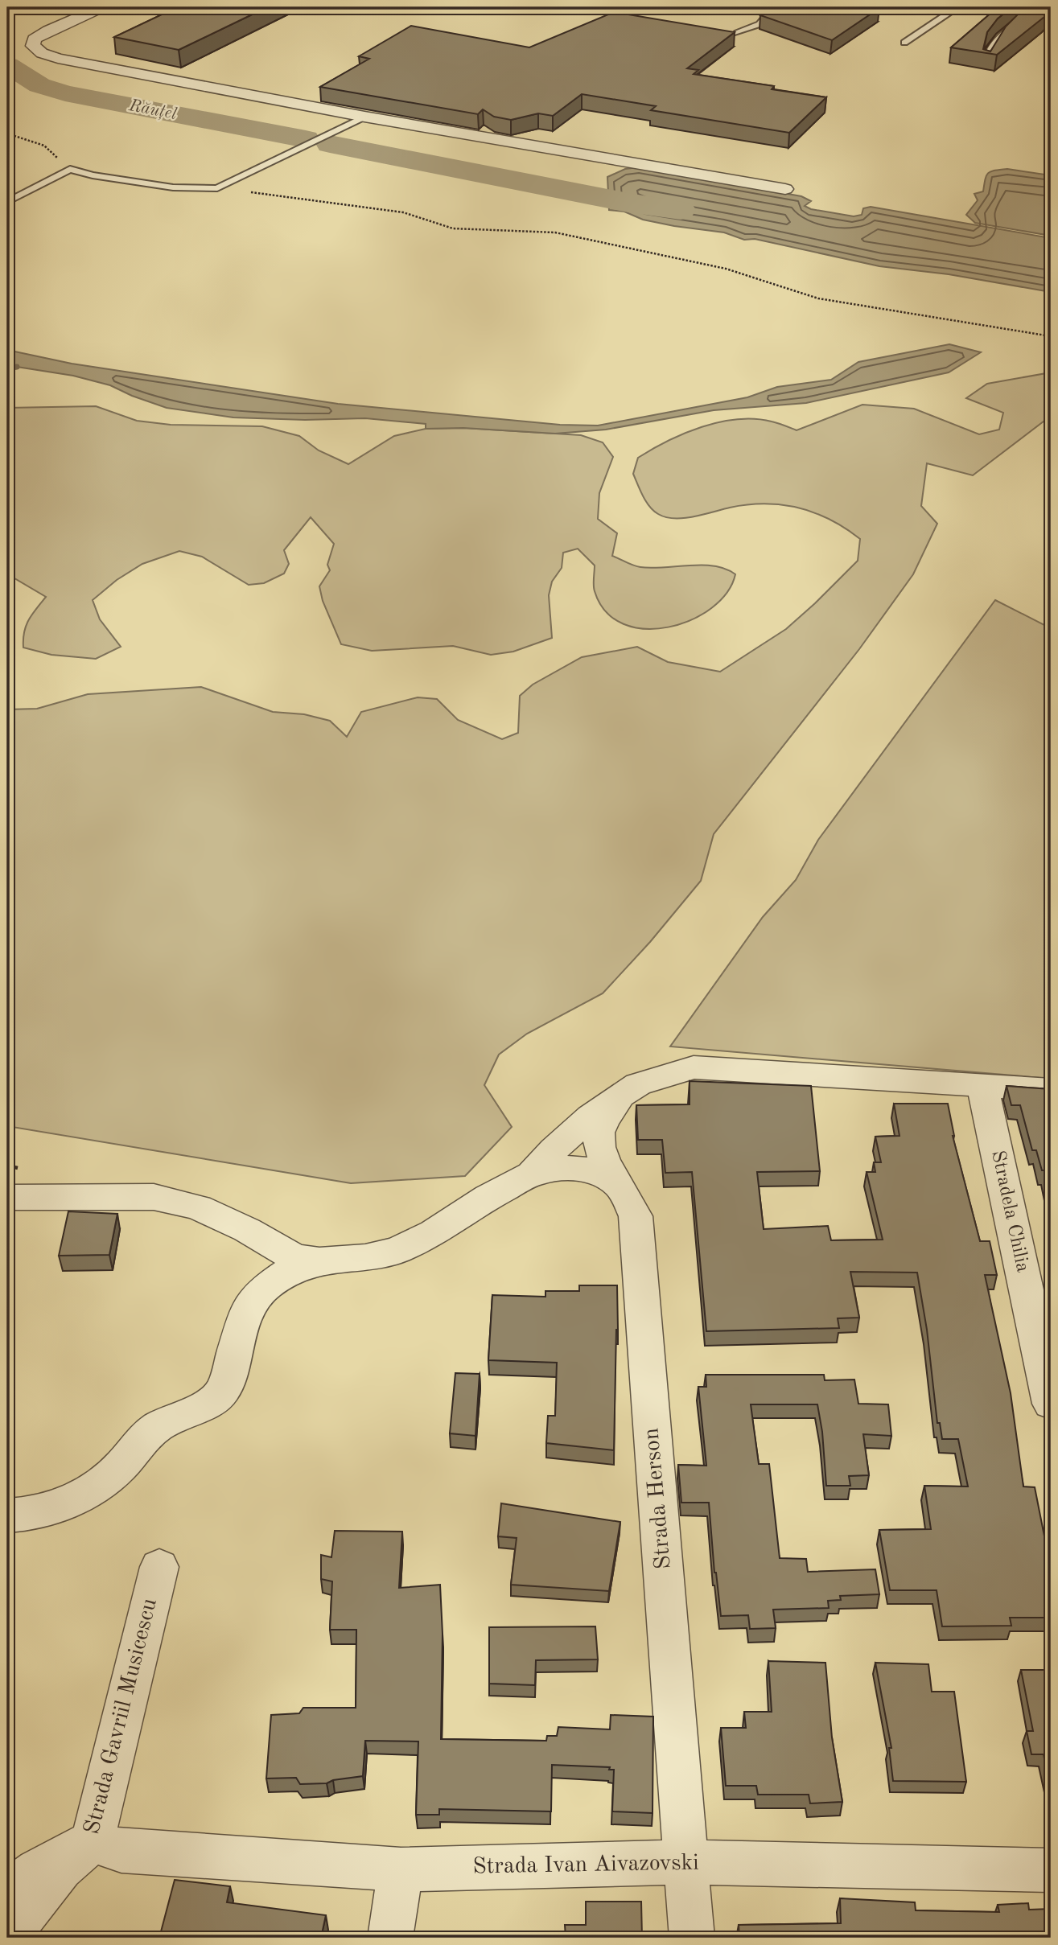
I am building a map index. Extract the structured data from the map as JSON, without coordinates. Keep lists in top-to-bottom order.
{
  "streets": {
    "street": [
      "Stradela Chilia",
      "Strada Herson",
      "Strada Gavriil Musicescu",
      "Strada Ivan Aivazovski"
    ]
  },
  "crossings": [
    ["Strada Herson", "Strada Ivan Aivazovski"],
    ["Strada Gavriil Musicescu", "Strada Ivan Aivazovski"]
  ],
  "water": ["Răuțel"]
}
